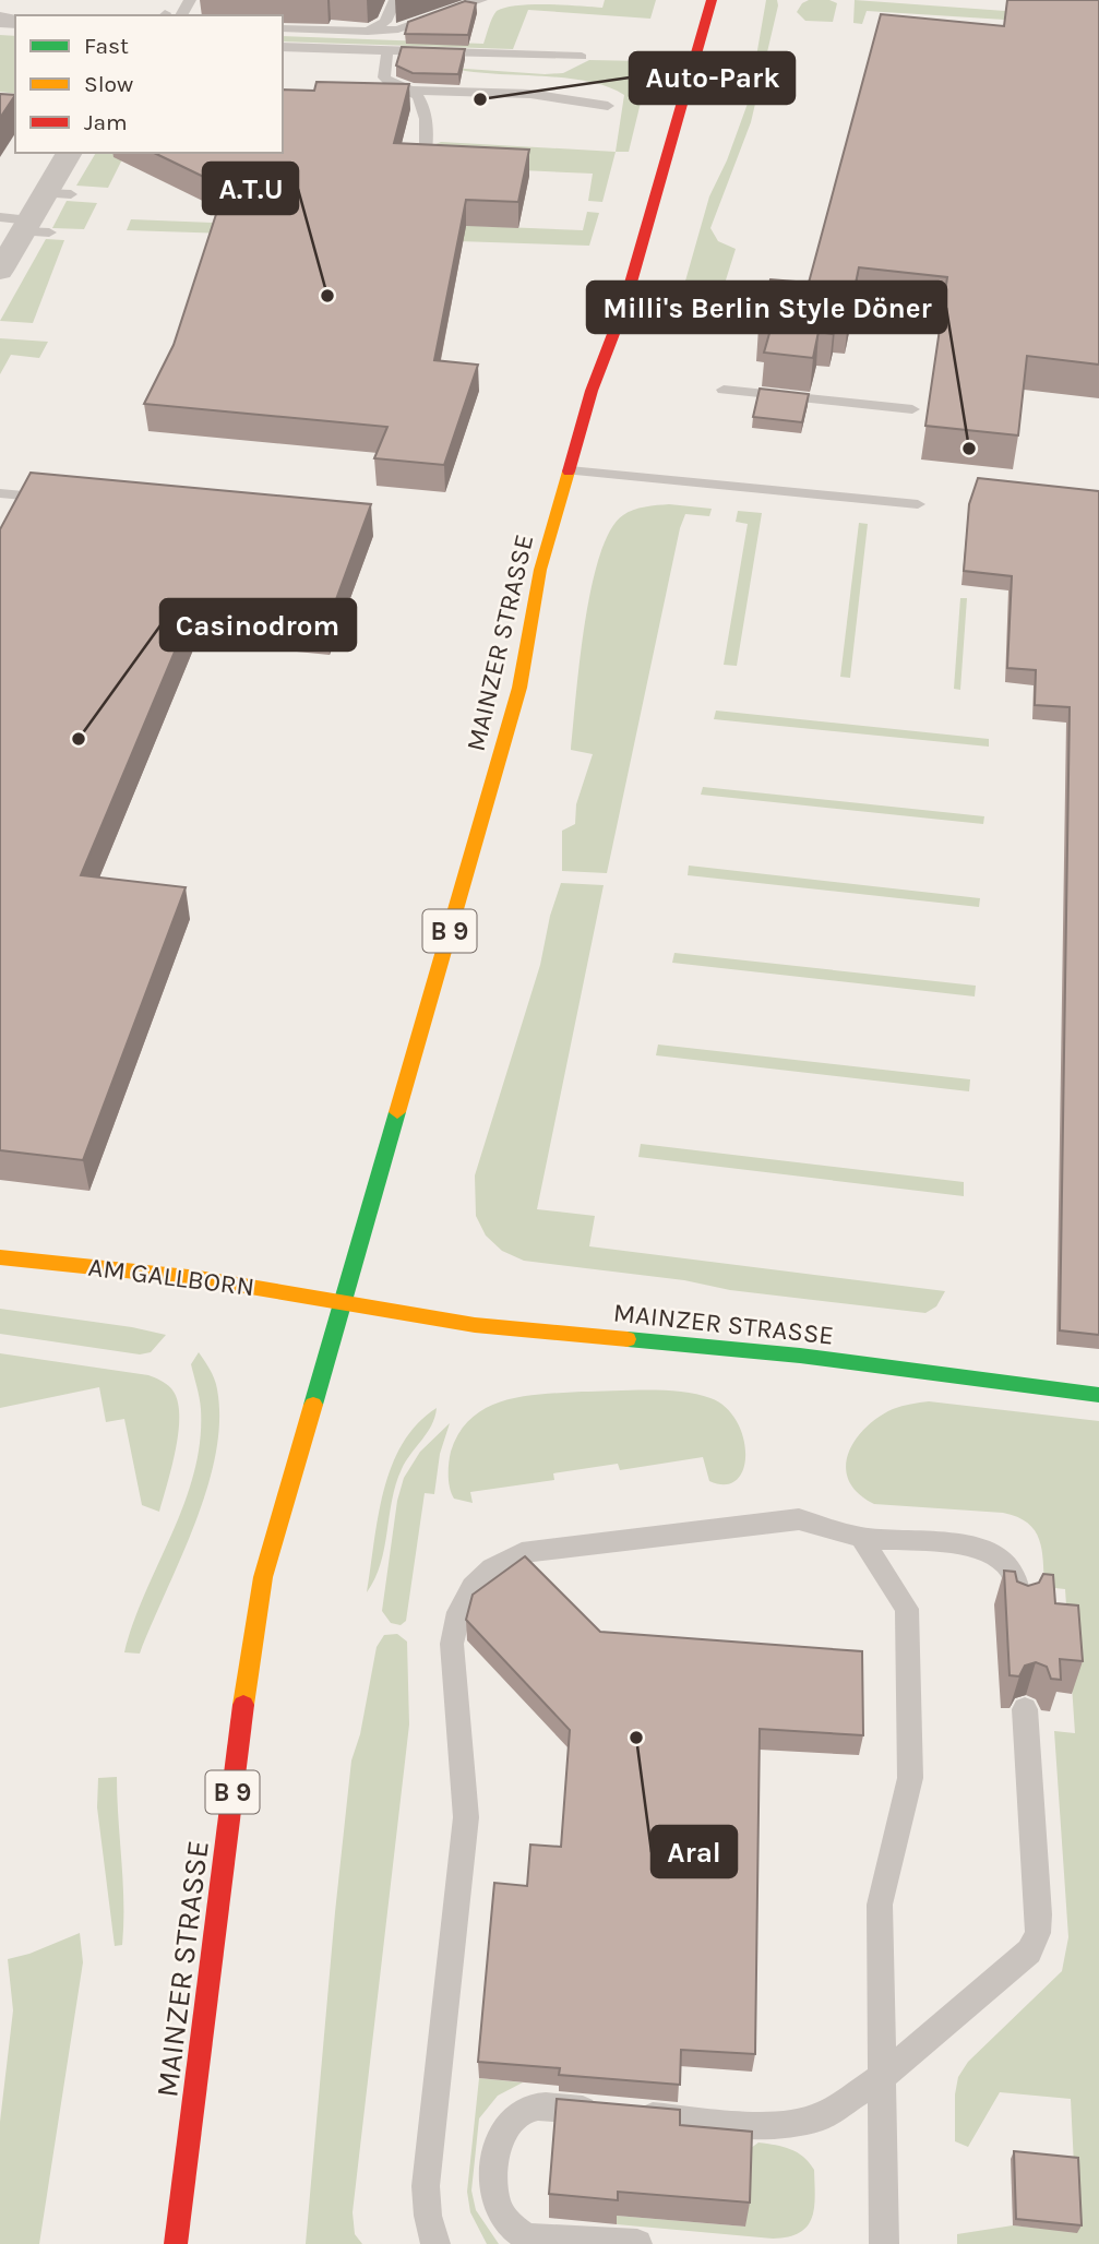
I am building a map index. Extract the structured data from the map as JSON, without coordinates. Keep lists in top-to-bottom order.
{
  "streets": {
    "main road": ["MAINZER STRASSE", "B 9", "AM GALLBORN"]
  },
  "crossings": [
    ["MAINZER STRASSE", "AM GALLBORN"]
  ],
  "places": [
    "Auto-Park",
    "A.T.U",
    "Milli's Berlin Style Döner",
    "Casinodrom",
    "Aral"
  ],
  "legend": ["Fast", "Slow", "Jam"]
}
